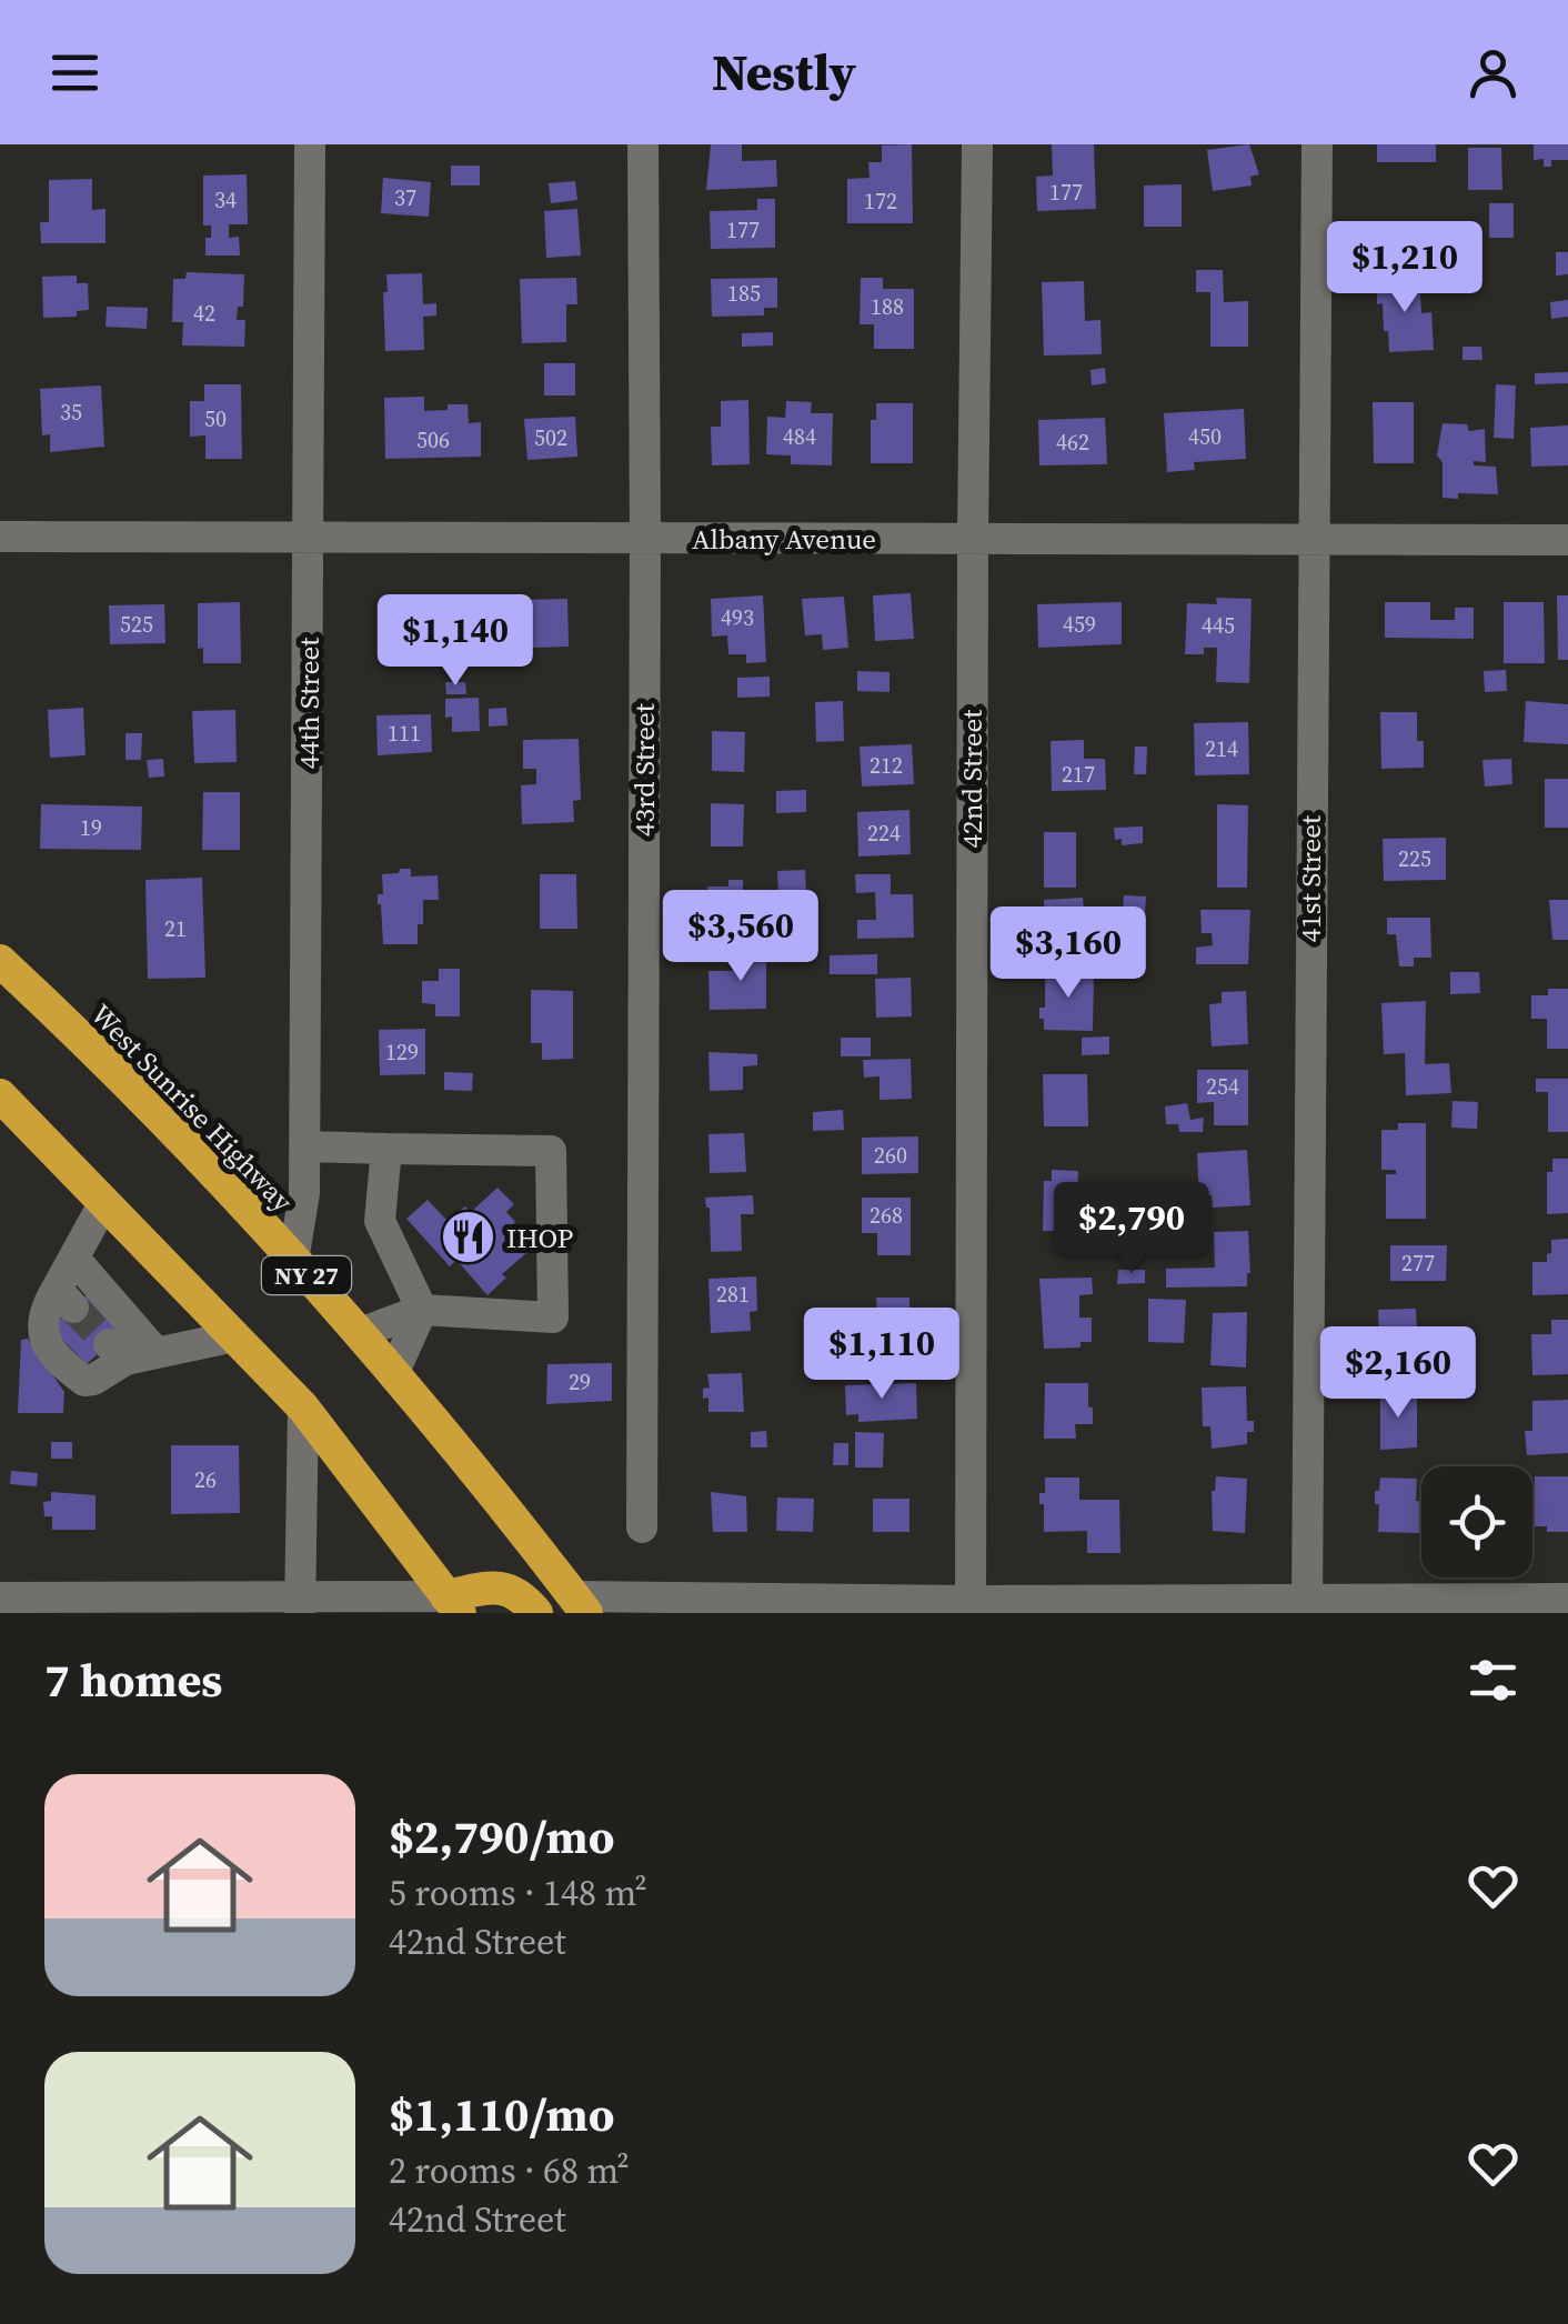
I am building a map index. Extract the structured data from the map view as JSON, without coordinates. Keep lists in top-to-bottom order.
{
  "streets": {
    "highway": ["West Sunrise Highway", "NY 27"],
    "street": [
      "Albany Avenue",
      "44th Street",
      "43rd Street",
      "42nd Street",
      "41st Street"
    ]
  },
  "crossings": [
    ["Albany Avenue", "44th Street"],
    ["Albany Avenue", "43rd Street"],
    ["Albany Avenue", "42nd Street"],
    ["Albany Avenue", "41st Street"],
    ["44th Street", "West Sunrise Highway"]
  ],
  "places": {
    "restaurant": ["IHOP"]
  },
  "house_numbers": [
    "177",
    "37",
    "34",
    "172",
    "177",
    "185",
    "188",
    "42",
    "35",
    "50",
    "484",
    "450",
    "502",
    "506",
    "462",
    "493",
    "525",
    "459",
    "445",
    "111",
    "214",
    "212",
    "217",
    "19",
    "224",
    "225",
    "21",
    "129",
    "254",
    "260",
    "268",
    "277",
    "281",
    "29",
    "26"
  ],
  "page": {
    "header": "Nestly",
    "price": [
      "$1,210",
      "$1,140",
      "$3,560",
      "$3,160",
      "$2,790",
      "$1,110",
      "$2,160"
    ],
    "heading": "7 homes",
    "list": [
      {
        "name": "$2,790/mo",
        "note": "5 rooms · 148 m² · 42nd Street"
      },
      {
        "name": "$1,110/mo",
        "note": "2 rooms · 68 m² · 42nd Street"
      }
    ]
  }
}
